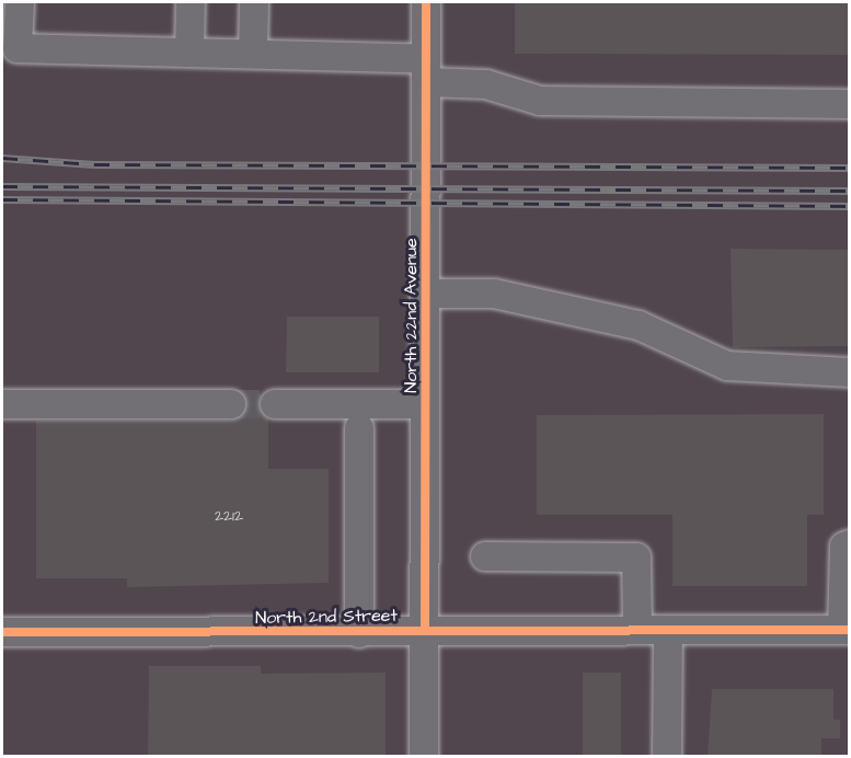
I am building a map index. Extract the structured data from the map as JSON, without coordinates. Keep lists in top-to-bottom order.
{
  "streets": {
    "street": ["North 22nd Avenue", "North 2nd Street"]
  },
  "crossings": [
    ["North 22nd Avenue", "North 2nd Street"]
  ],
  "house_numbers": ["2212"]
}
